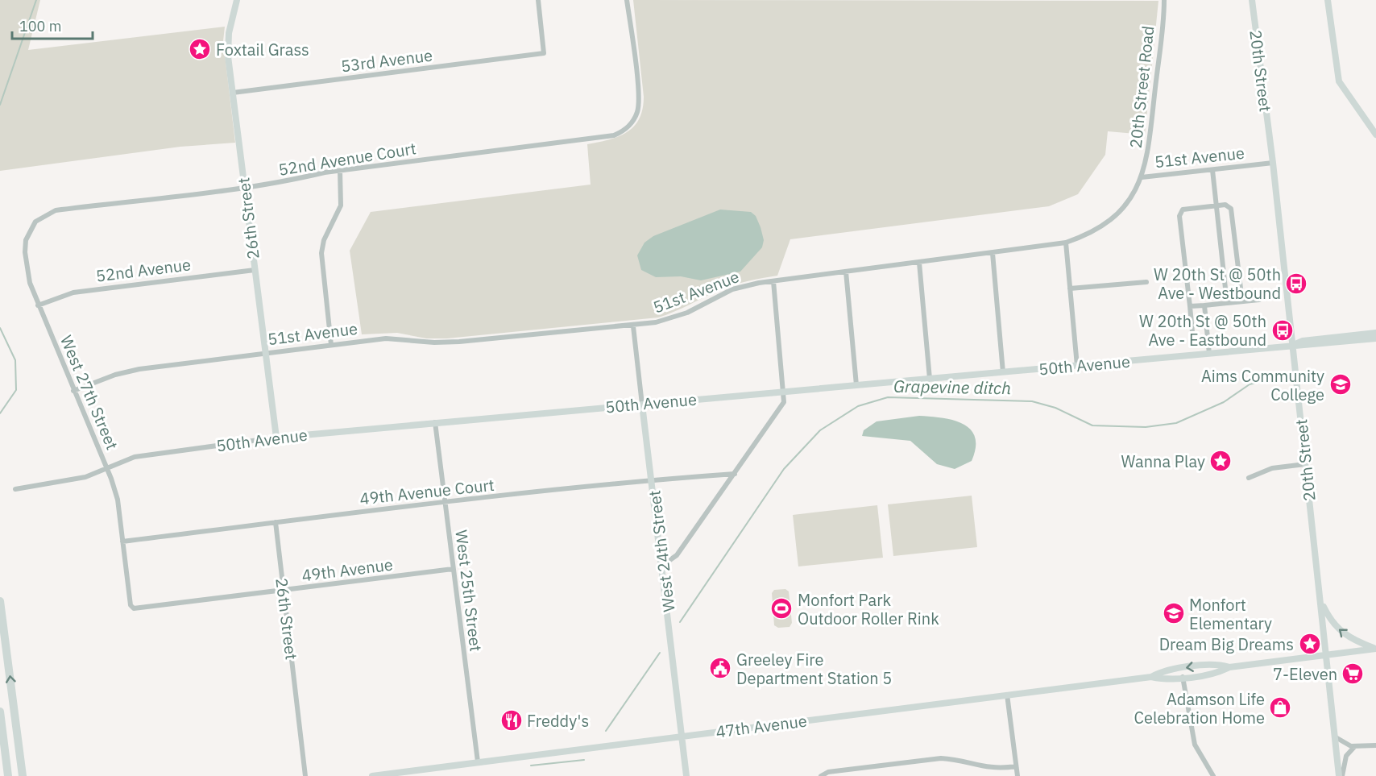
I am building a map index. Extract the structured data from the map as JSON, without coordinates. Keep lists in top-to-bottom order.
{
  "streets": {
    "street": [
      "53rd Avenue",
      "20th Street",
      "20th Street Road",
      "51st Avenue",
      "52nd Avenue Court",
      "26th Street",
      "52nd Avenue",
      "50th Avenue",
      "West 27th Street",
      "49th Avenue Court",
      "West 24th Street",
      "49th Avenue",
      "West 25th Street",
      "47th Avenue"
    ]
  },
  "crossings": [
    ["53rd Avenue", "26th Street"],
    ["20th Street", "51st Avenue"],
    ["20th Street", "50th Avenue"],
    ["20th Street", "47th Avenue"],
    ["20th Street Road", "51st Avenue"],
    ["51st Avenue", "26th Street"],
    ["51st Avenue", "West 27th Street"],
    ["51st Avenue", "West 24th Street"],
    ["52nd Avenue Court", "26th Street"],
    ["52nd Avenue Court", "West 27th Street"],
    ["26th Street", "52nd Avenue"],
    ["26th Street", "50th Avenue"],
    ["26th Street", "49th Avenue Court"],
    ["26th Street", "49th Avenue"],
    ["52nd Avenue", "West 27th Street"],
    ["50th Avenue", "West 27th Street"],
    ["50th Avenue", "West 24th Street"],
    ["50th Avenue", "West 25th Street"],
    ["West 27th Street", "49th Avenue Court"],
    ["West 27th Street", "49th Avenue"],
    ["49th Avenue Court", "West 24th Street"],
    ["49th Avenue Court", "West 25th Street"],
    ["West 24th Street", "47th Avenue"],
    ["49th Avenue", "West 25th Street"],
    ["West 25th Street", "47th Avenue"]
  ],
  "water": ["Grapevine ditch"],
  "places": {
    "place": ["Foxtail Grass", "Wanna Play", "Dream Big Dreams"],
    "bus stop": ["W 20th St @ 50th Ave - Westbound", "W 20th St @ 50th Ave - Eastbound"],
    "school or university": ["Aims Community College", "Monfort Elementary"],
    "sports": ["Monfort Park Outdoor Roller Rink"],
    "public building": ["Greeley Fire Department Station 5"],
    "supermarket": ["7-Eleven"],
    "shop": ["Adamson Life Celebration Home"],
    "restaurant": ["Freddy's"]
  },
  "scale_bar": "100 m"
}
